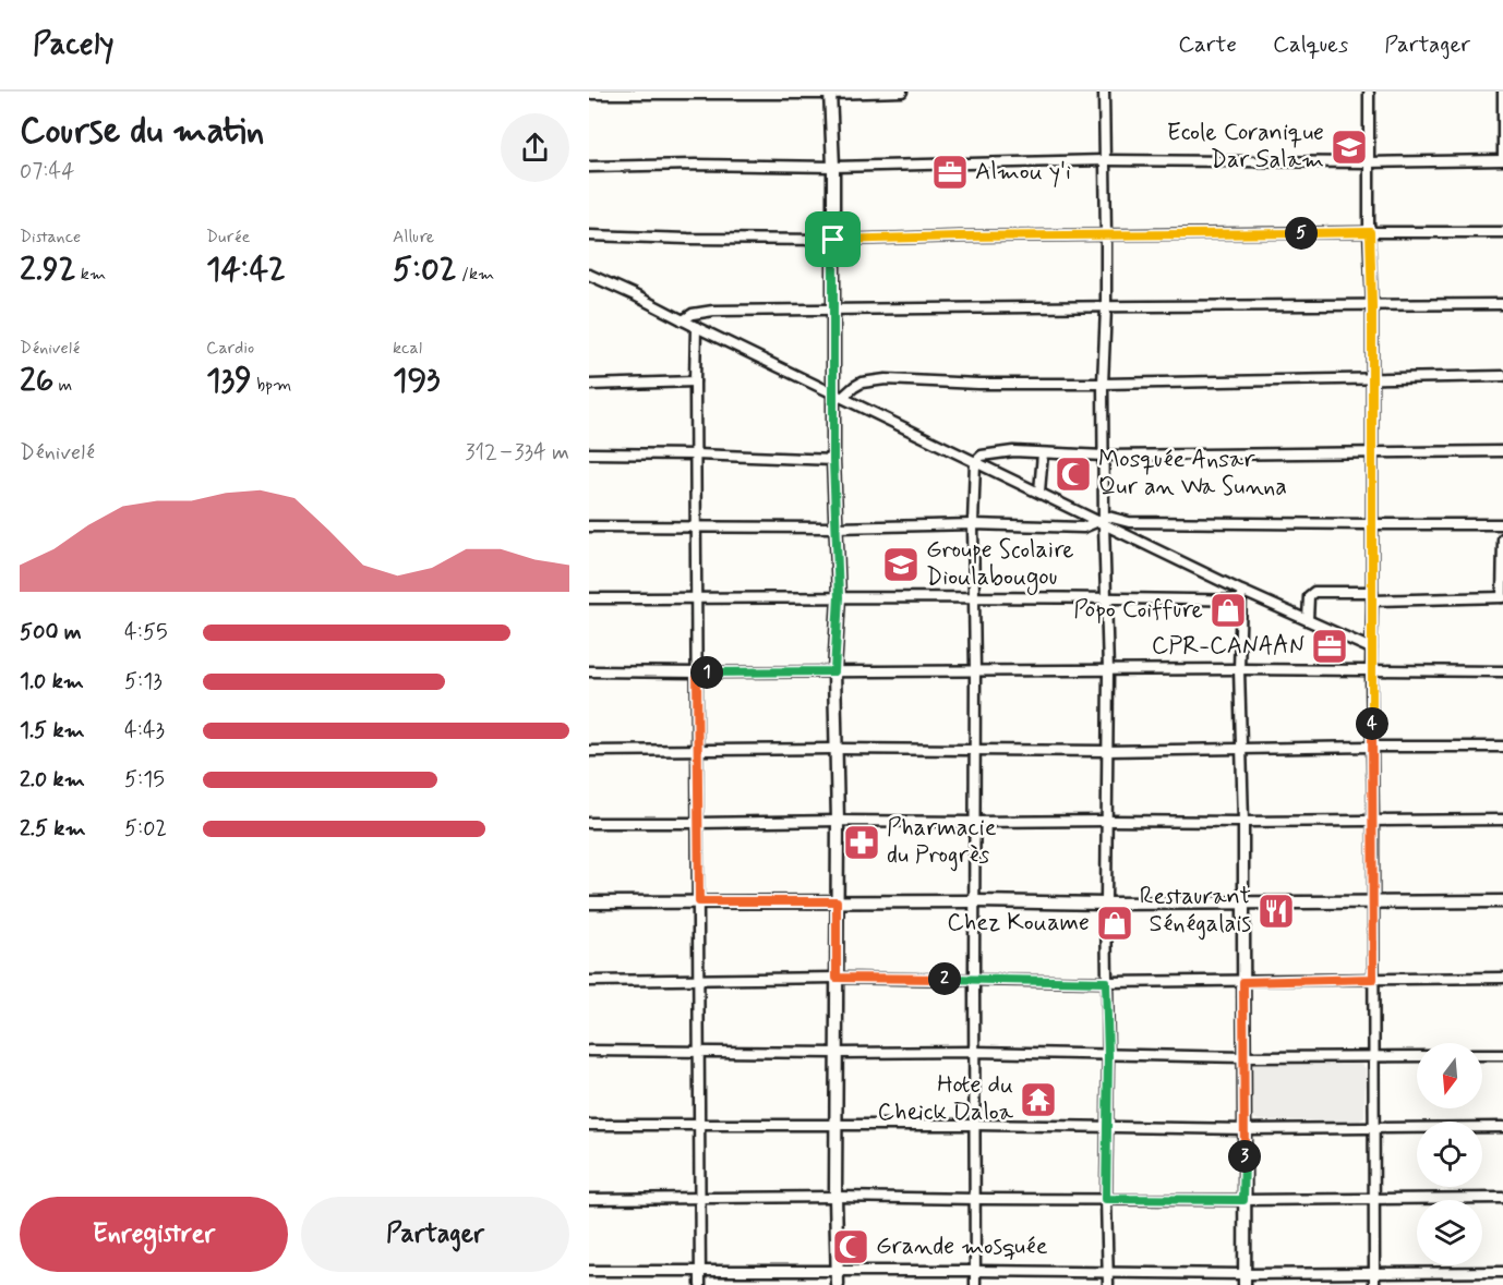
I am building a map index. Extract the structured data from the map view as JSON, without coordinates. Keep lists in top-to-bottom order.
{
  "places": {
    "school or university": ["Ecole Coranique Dar Salam", "Groupe Scolaire Dioulabougou"],
    "office": ["Almou y'i", "CPR-CANAAN"],
    "mosque": ["Mosquée Ansar Qur an Wa Sunna", "Grande mosquée"],
    "shop": ["Popo Coiffure", "Chez Kouame"],
    "pharmacy": ["Pharmacie du Progrès"],
    "restaurant": ["Restaurant Sénégalais"],
    "temple": ["Hote du Cheick Daloa"]
  },
  "north": "bottom",
  "page": {
    "header": "Pacely",
    "nav": ["Carte", "Calques", "Partager"],
    "heading": ["Course du matin", "07:44"],
    "stats": [
      ["Distance", "2.92 km"],
      ["Durée", "14:42"],
      ["Allure", "5:02 /km"],
      ["Dénivelé", "26 m"],
      ["Cardio", "139 bpm"],
      ["kcal", "193"]
    ],
    "pins": [
      "5",
      "1",
      "4",
      "2",
      "3"
    ],
    "chart": ["Dénivelé", "312–334 m"],
    "list": [
      {
        "name": "500 m",
        "note": "4:55"
      },
      {
        "name": "1.0 km",
        "note": "5:13"
      },
      {
        "name": "1.5 km",
        "note": "4:43"
      },
      {
        "name": "2.0 km",
        "note": "5:15"
      },
      {
        "name": "2.5 km",
        "note": "5:02"
      }
    ],
    "buttons": ["Enregistrer", "Partager"]
  }
}
